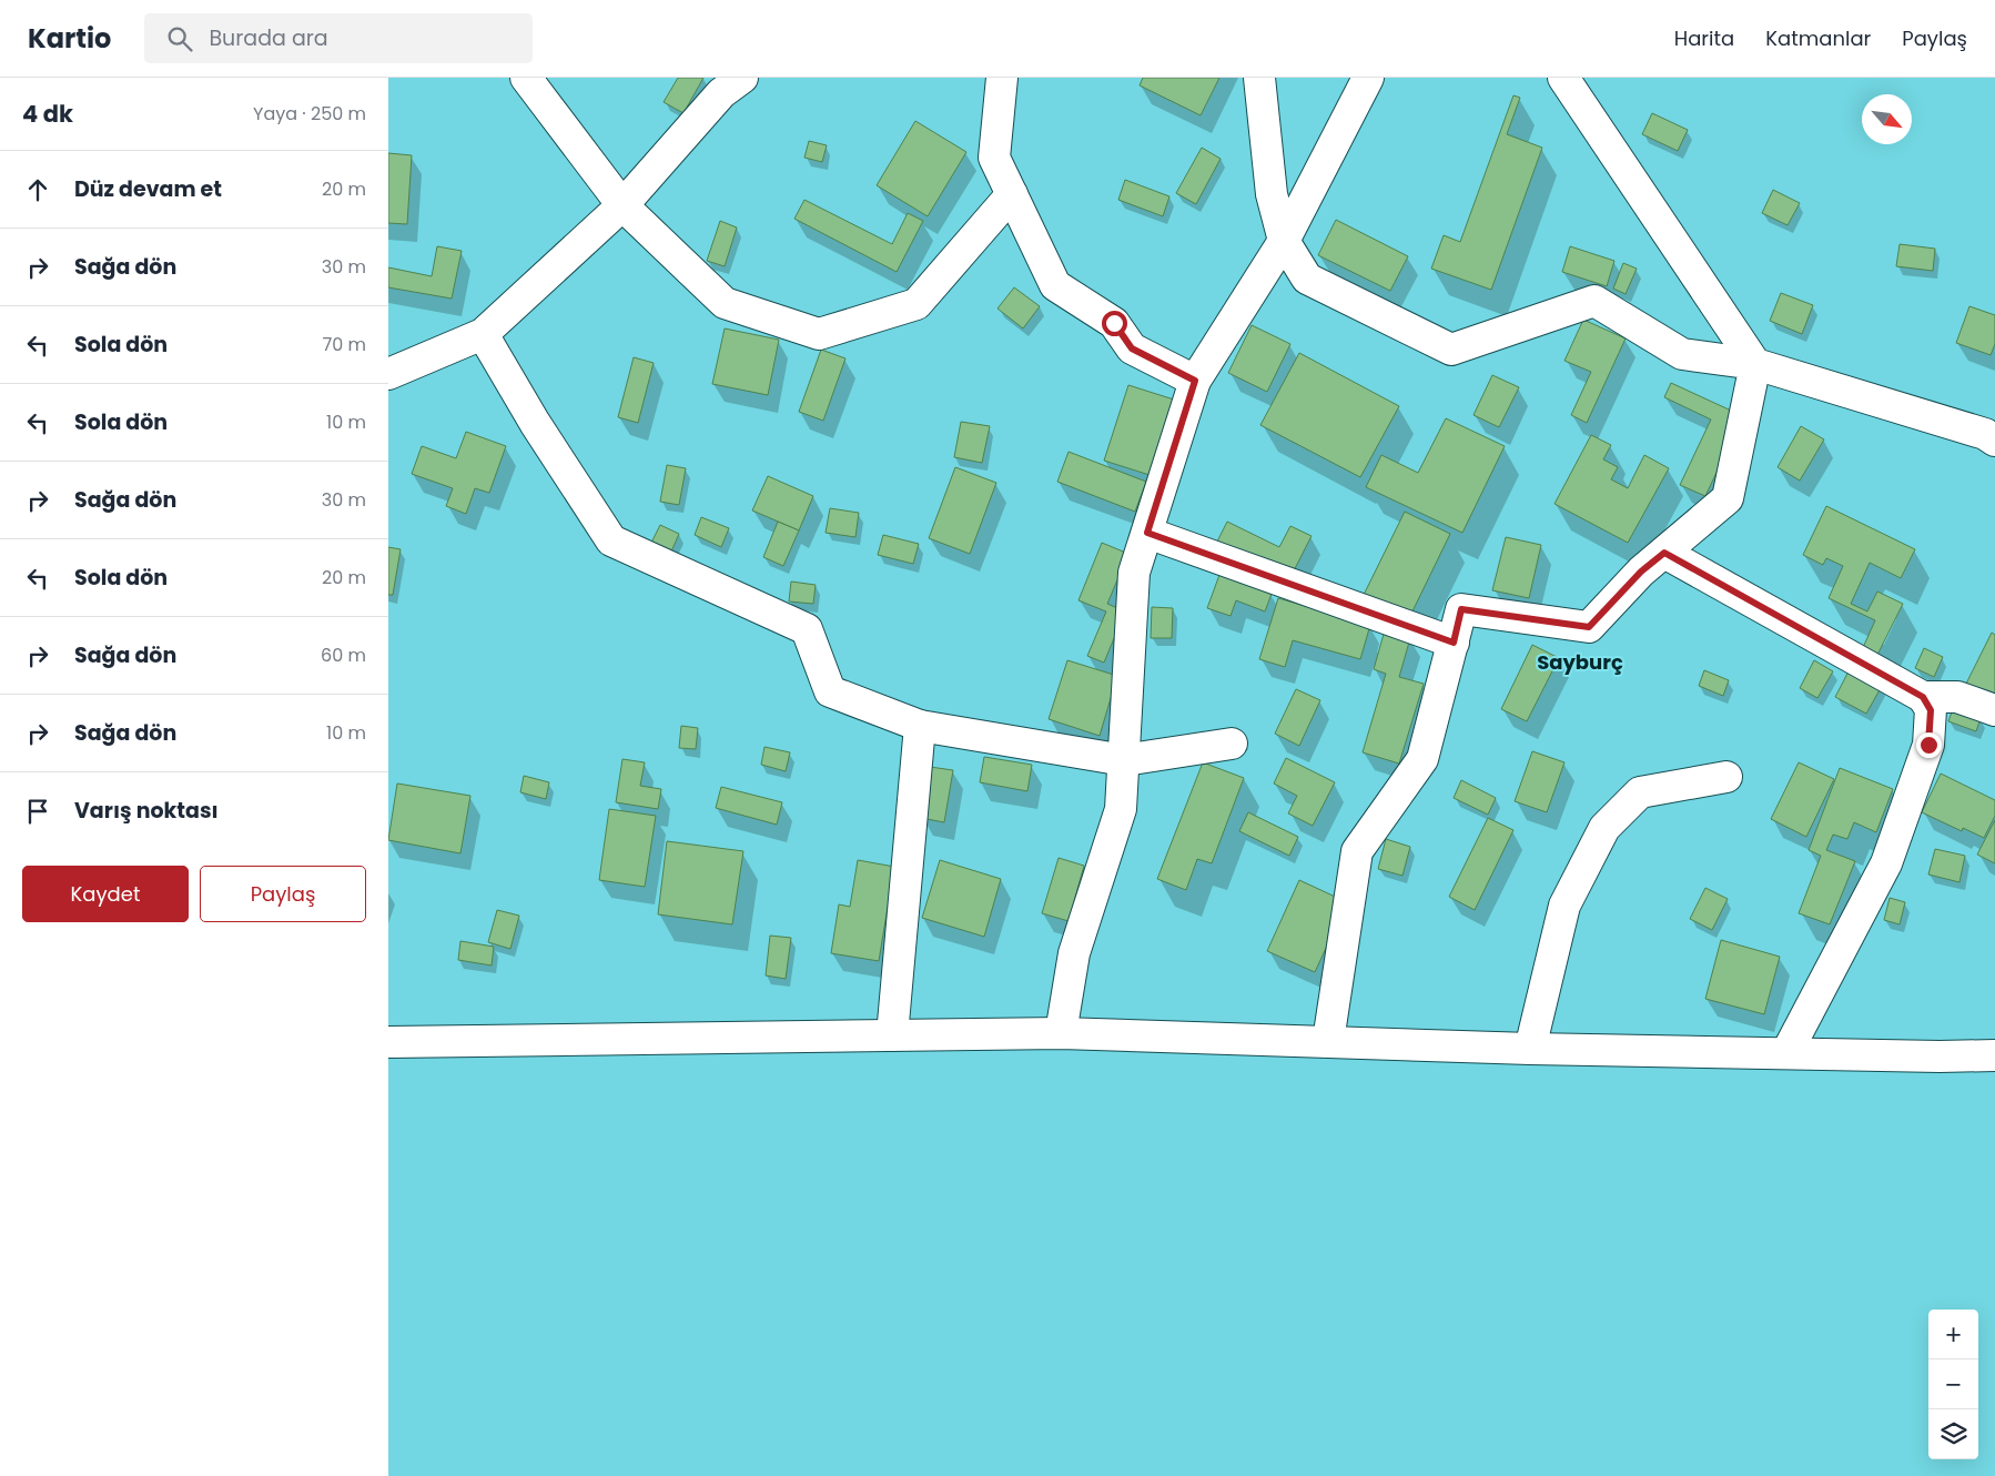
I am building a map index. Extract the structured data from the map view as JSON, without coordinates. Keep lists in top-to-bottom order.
{
  "districts": ["Sayburç"],
  "north": "bottom right",
  "page": {
    "header": "Kartio",
    "search": "Burada ara",
    "nav": ["Harita", "Katmanlar", "Paylaş"],
    "heading": ["4 dk", "Yaya · 250 m"],
    "list": [
      ["Düz devam et", "20 m"],
      ["Sağa dön", "30 m"],
      ["Sola dön", "70 m"],
      ["Sola dön", "10 m"],
      ["Sağa dön", "30 m"],
      ["Sola dön", "20 m"],
      ["Sağa dön", "60 m"],
      ["Sağa dön", "10 m"],
      "Varış noktası"
    ],
    "buttons": ["Kaydet", "Paylaş"],
    "map_buttons": ["+", "−"]
  }
}
